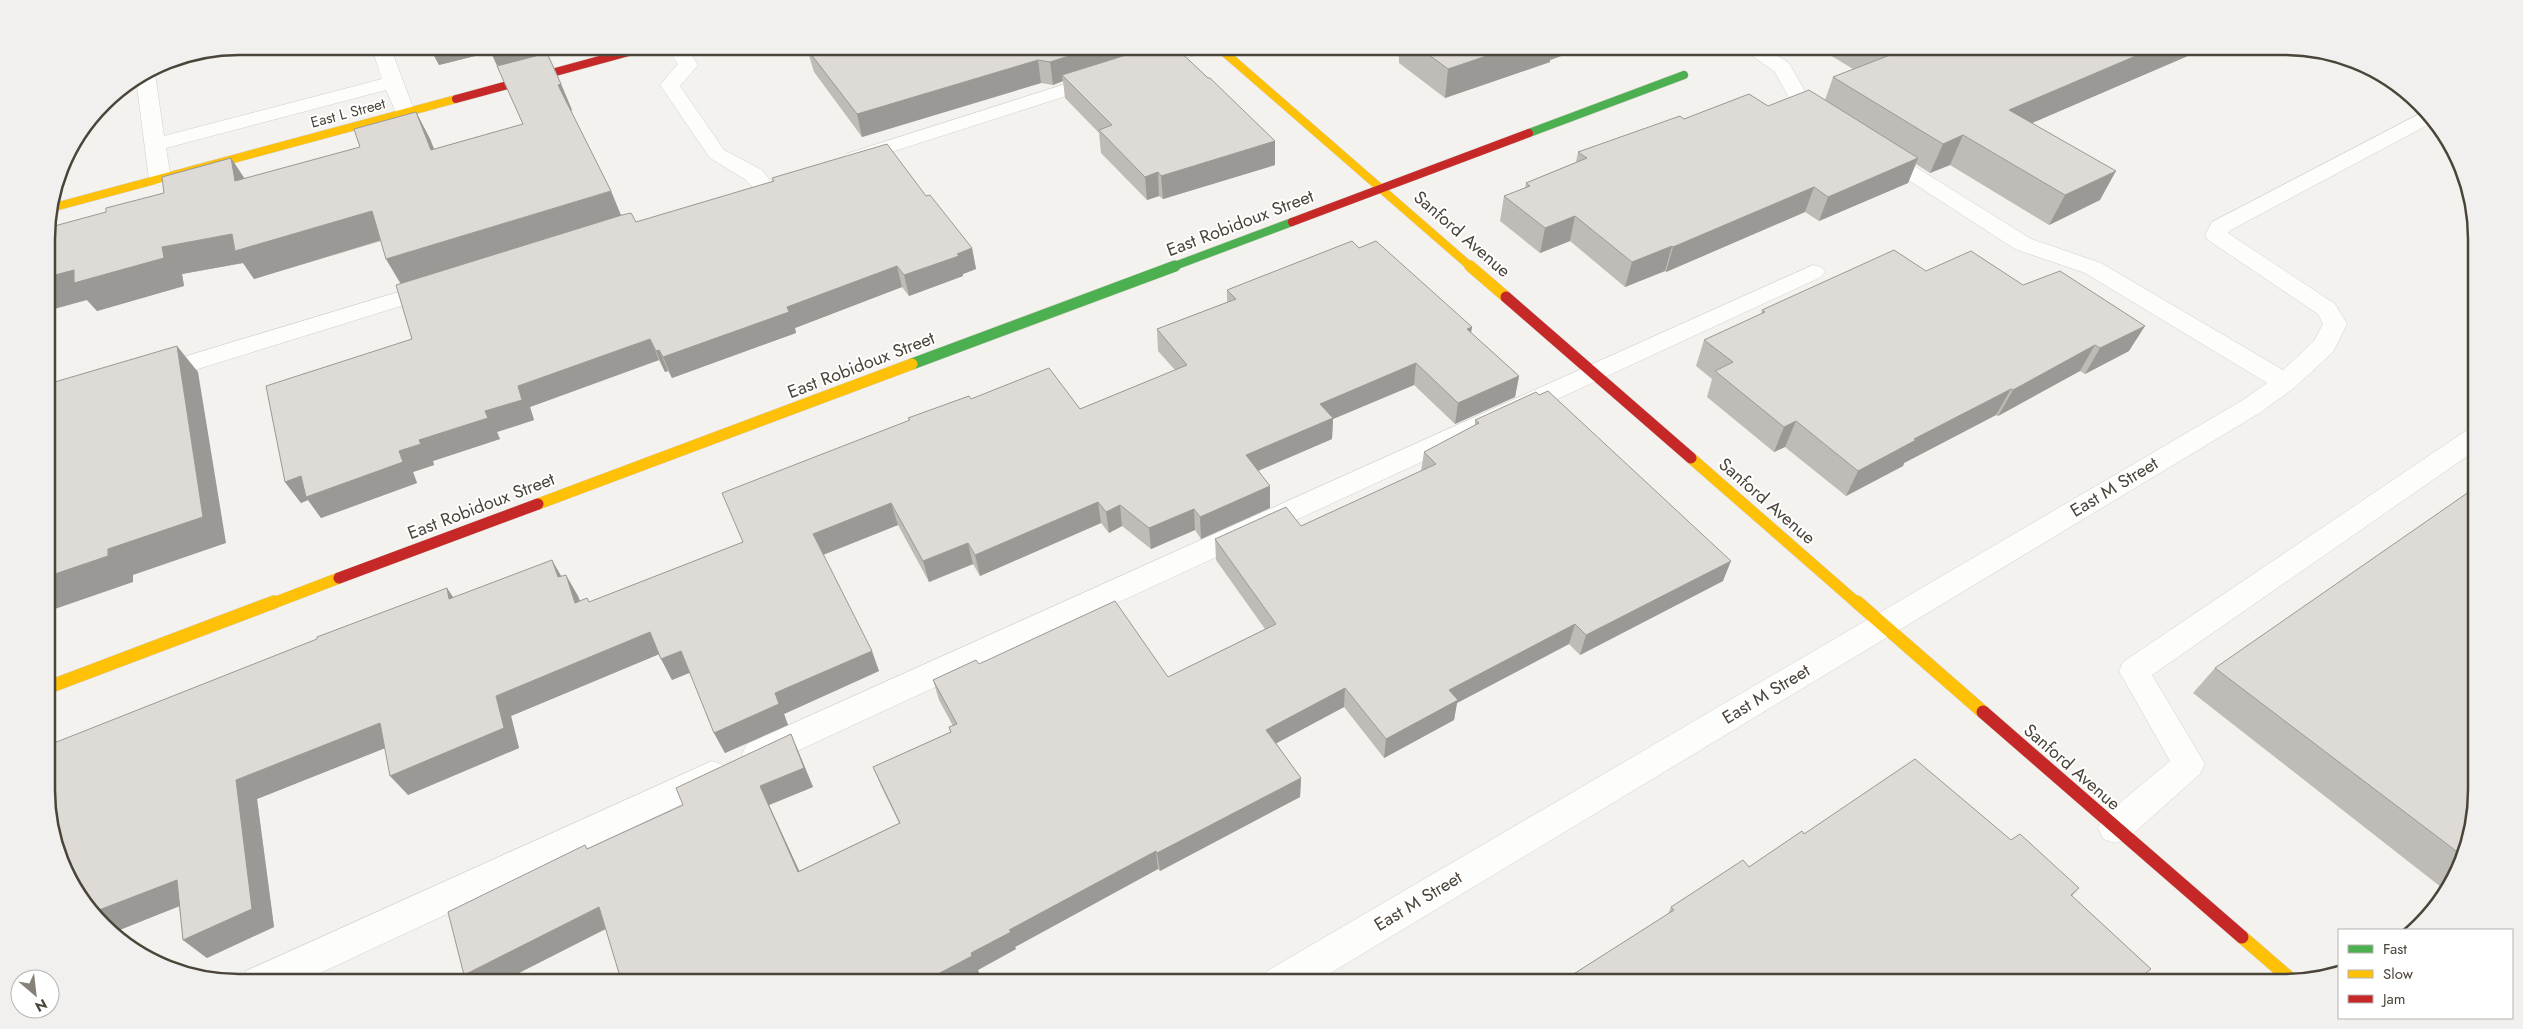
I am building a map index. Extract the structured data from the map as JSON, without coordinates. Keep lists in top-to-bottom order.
{
  "streets": {
    "street": [
      "East L Street",
      "East Robidoux Street",
      "Sanford Avenue",
      "East M Street"
    ]
  },
  "crossings": [
    ["East Robidoux Street", "Sanford Avenue"],
    ["Sanford Avenue", "East M Street"]
  ],
  "legend": ["Fast", "Slow", "Jam"],
  "north": "bottom right"
}
